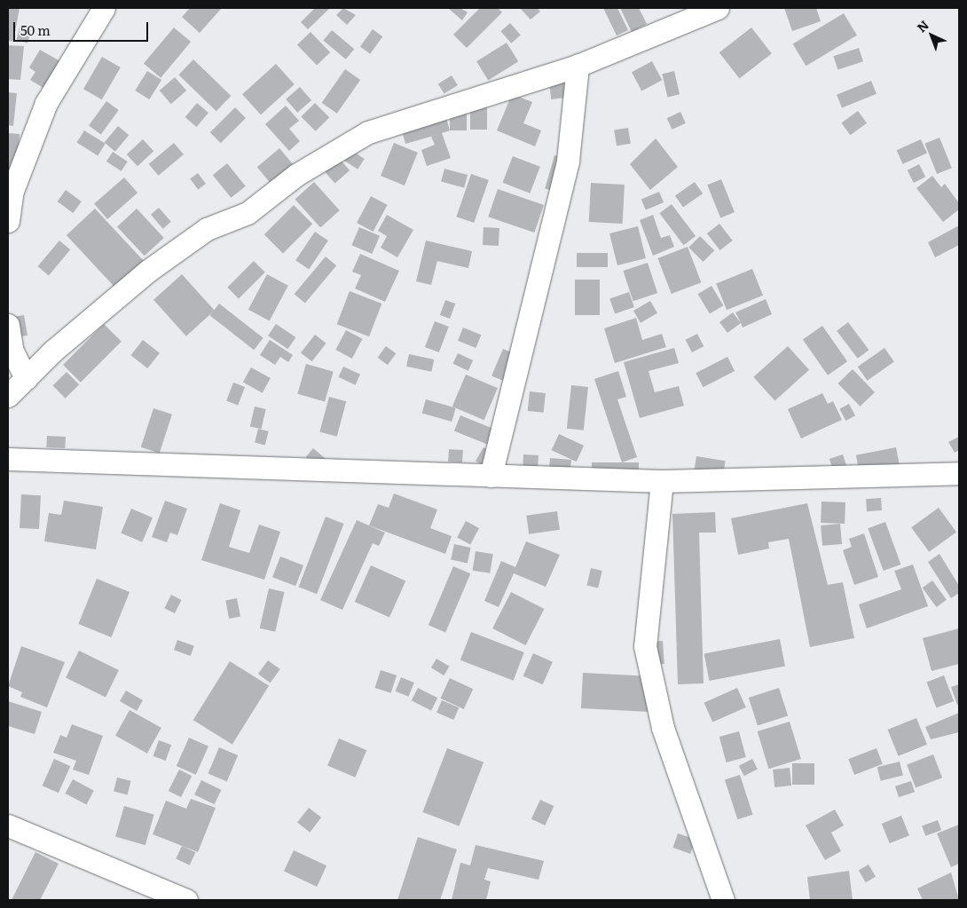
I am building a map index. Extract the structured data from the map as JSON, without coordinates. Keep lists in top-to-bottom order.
{
  "scale_bar": "50 m",
  "north": "top left"
}
